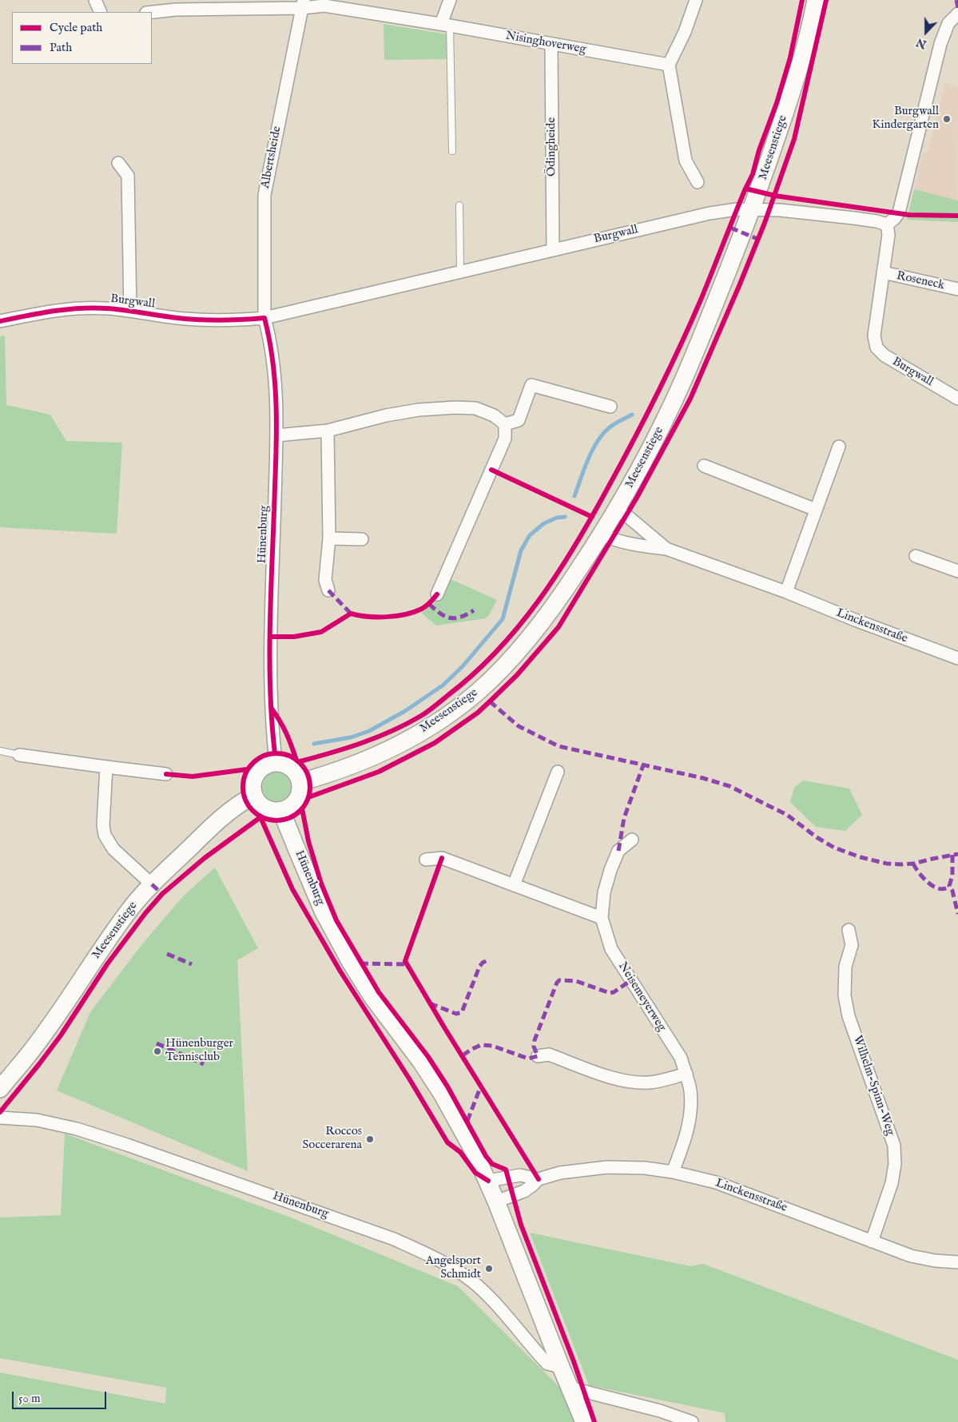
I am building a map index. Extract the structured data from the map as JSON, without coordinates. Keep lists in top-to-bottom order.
{
  "streets": {
    "street": [
      "Nisinghoverweg",
      "Ödingheide",
      "Meesenstiege",
      "Albertsheide",
      "Burgwall",
      "Roseneck",
      "Hünenburg",
      "Linckensstraße",
      "Neisemeyerweg",
      "Wilhelm-Spinn-Weg"
    ]
  },
  "crossings": [
    ["Nisinghoverweg", "Ödingheide"],
    ["Nisinghoverweg", "Albertsheide"],
    ["Ödingheide", "Burgwall"],
    ["Meesenstiege", "Burgwall"],
    ["Meesenstiege", "Hünenburg"],
    ["Meesenstiege", "Linckensstraße"],
    ["Albertsheide", "Burgwall"],
    ["Albertsheide", "Hünenburg"],
    ["Burgwall", "Roseneck"],
    ["Burgwall", "Hünenburg"],
    ["Hünenburg", "Linckensstraße"],
    ["Linckensstraße", "Neisemeyerweg"],
    ["Linckensstraße", "Wilhelm-Spinn-Weg"]
  ],
  "places": [
    "Burgwall Kindergarten",
    "Hünenburger Tennisclub",
    "Roccos Soccerarena",
    "Angelsport Schmidt"
  ],
  "legend": ["Cycle path", "Path"],
  "scale_bar": "50 m",
  "north": "bottom"
}
